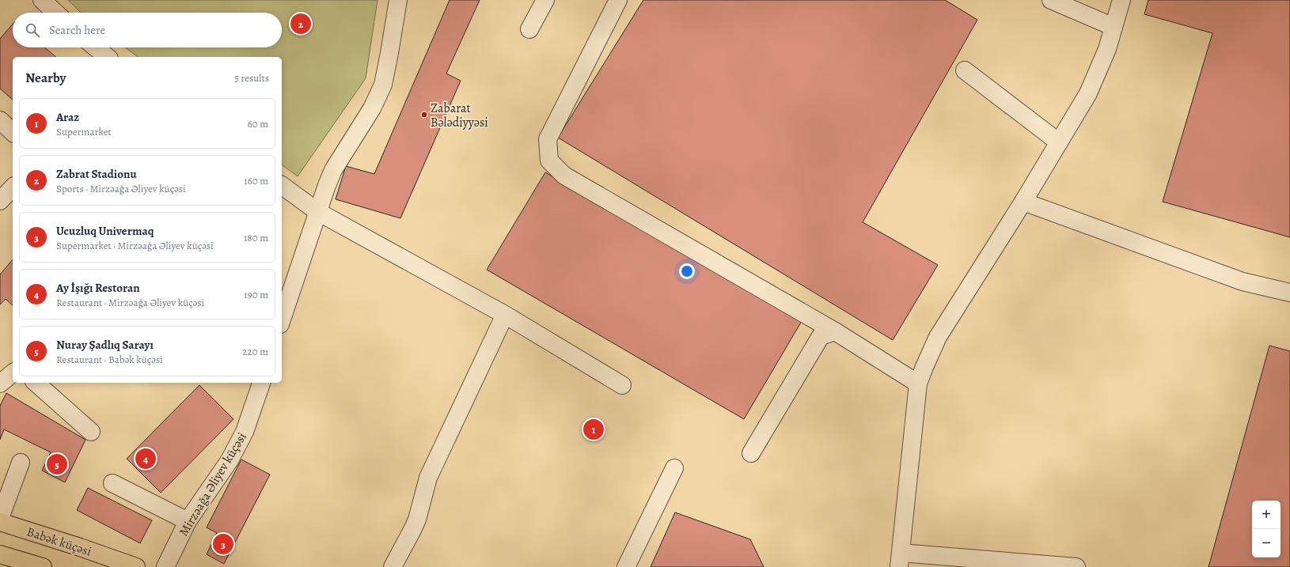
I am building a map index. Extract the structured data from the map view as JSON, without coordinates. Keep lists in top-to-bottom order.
{
  "streets": {
    "main road": ["Babək küçəsi"],
    "street": ["Mirzəağa Əliyev küçəsi"]
  },
  "places": ["Zabarat Bələdiyyəsi"],
  "page": {
    "pins": [
      "2",
      "1",
      "4",
      "5",
      "3"
    ],
    "search": "Search here",
    "heading": ["Nearby", "5 results"],
    "list": [
      {
        "mark": "1",
        "name": "Araz",
        "note": "Supermarket",
        "value": "60 m"
      },
      {
        "mark": "2",
        "name": "Zabrat Stadionu",
        "note": "Sports · Mirzəağa Əliyev küçəsi",
        "value": "160 m"
      },
      {
        "mark": "3",
        "name": "Ucuzluq Univermaq",
        "note": "Supermarket · Mirzəağa Əliyev küçəsi",
        "value": "180 m"
      },
      {
        "mark": "4",
        "name": "Ay İşığı Restoran",
        "note": "Restaurant · Mirzəağa Əliyev küçəsi",
        "value": "190 m"
      },
      {
        "mark": "5",
        "name": "Nuray Şadlıq Sarayı",
        "note": "Restaurant · Babək küçəsi",
        "value": "220 m"
      }
    ],
    "map_buttons": ["+", "−"]
  }
}
